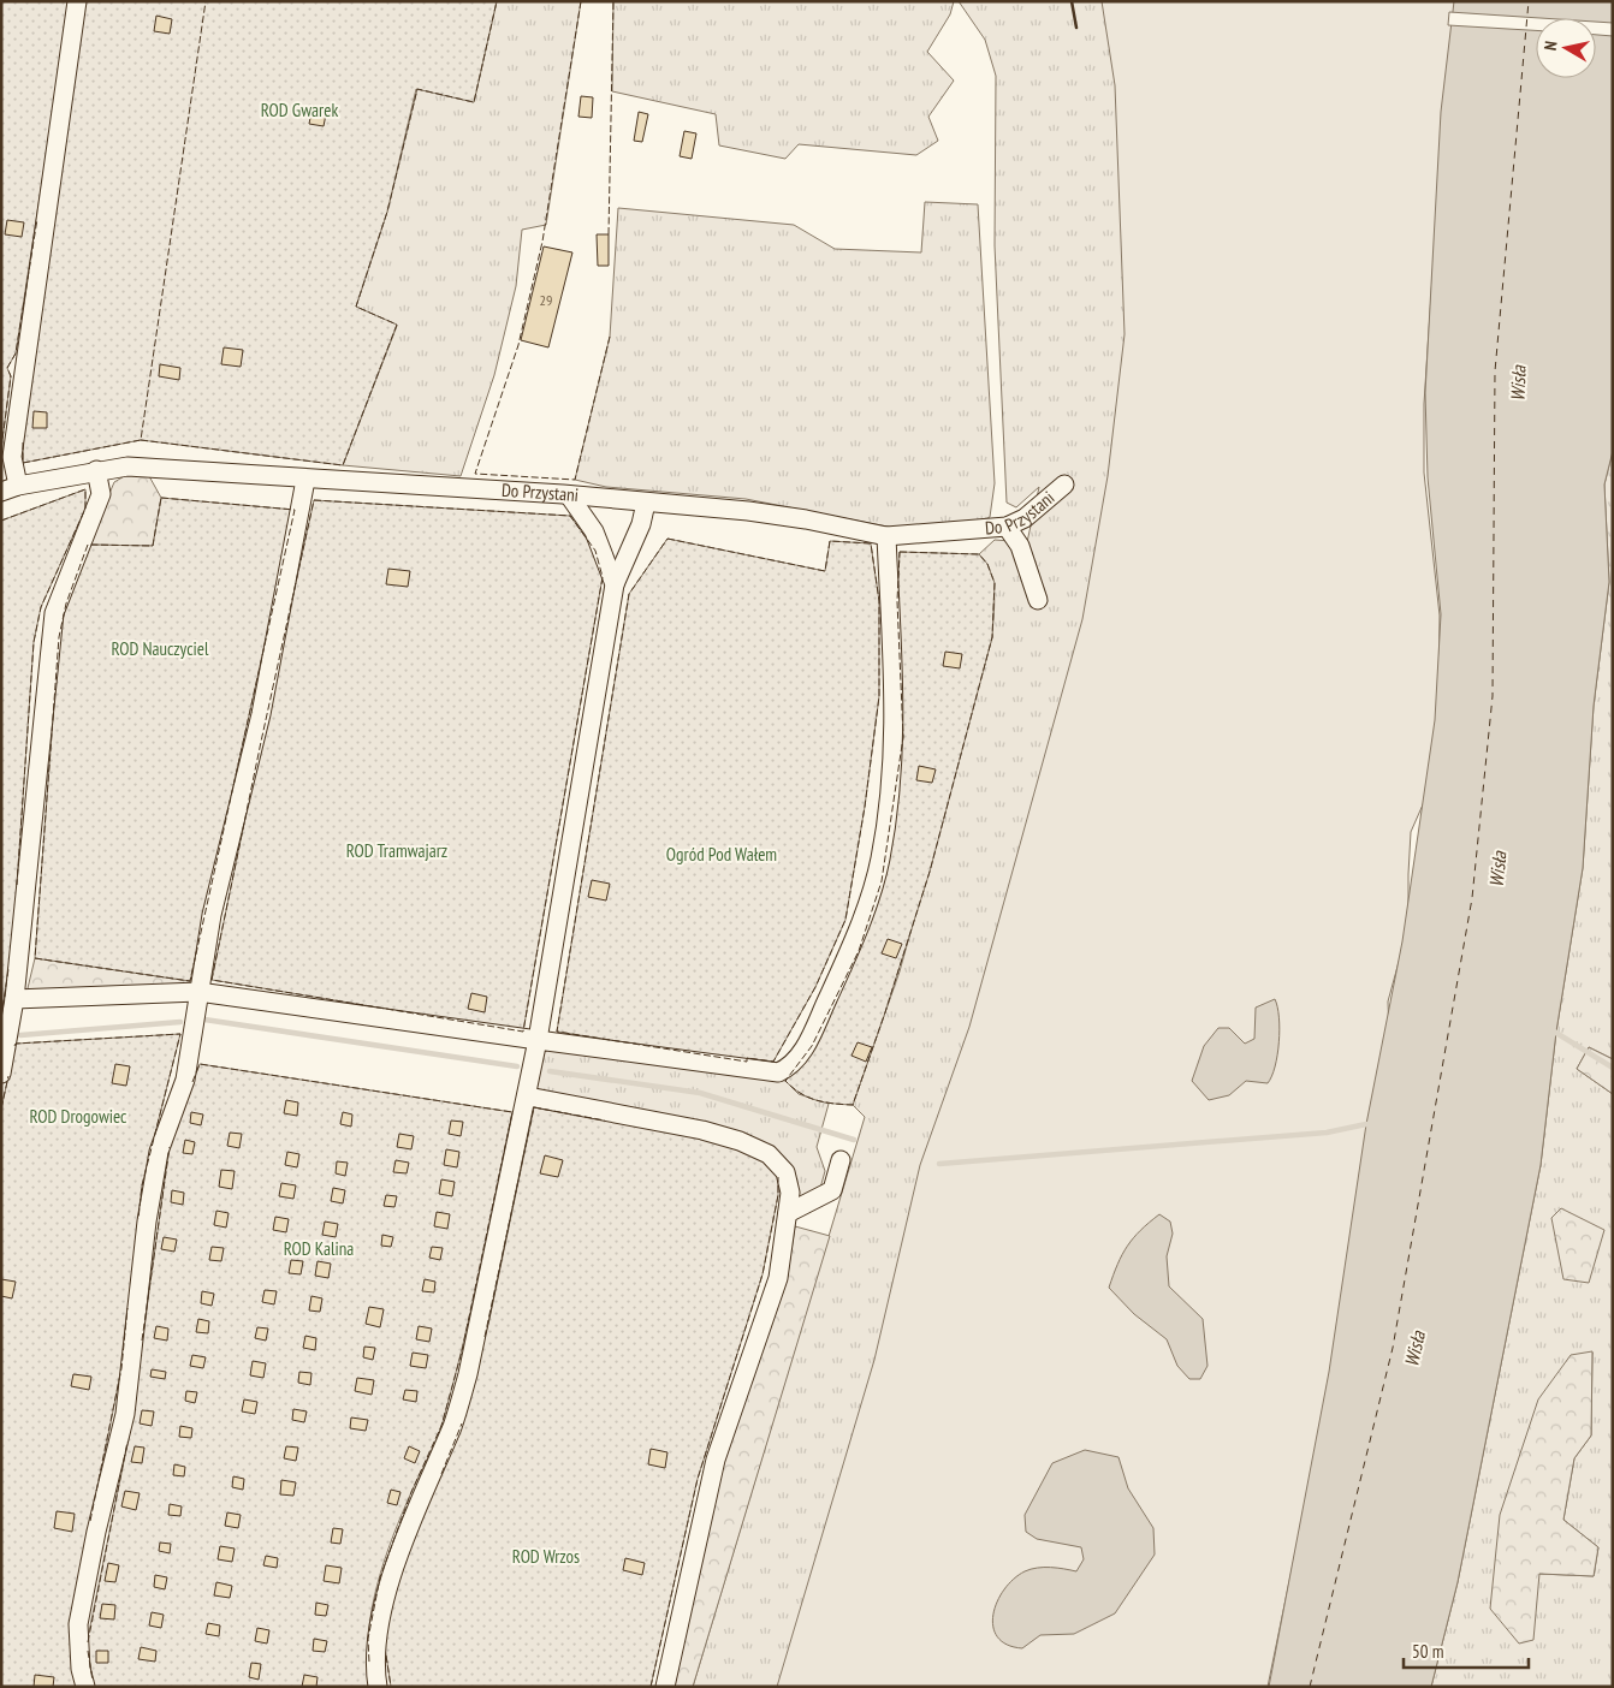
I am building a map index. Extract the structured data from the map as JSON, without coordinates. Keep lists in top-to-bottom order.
{
  "streets": {
    "street": ["Do Przystani"]
  },
  "water": ["Wisła"],
  "parks": [
    "ROD Gwarek",
    "ROD Nauczyciel",
    "ROD Tramwajarz",
    "Ogród Pod Wałem",
    "ROD Drogowiec",
    "ROD Kalina",
    "ROD Wrzos"
  ],
  "house_numbers": ["29"],
  "scale_bar": "50 m",
  "north": "left"
}
